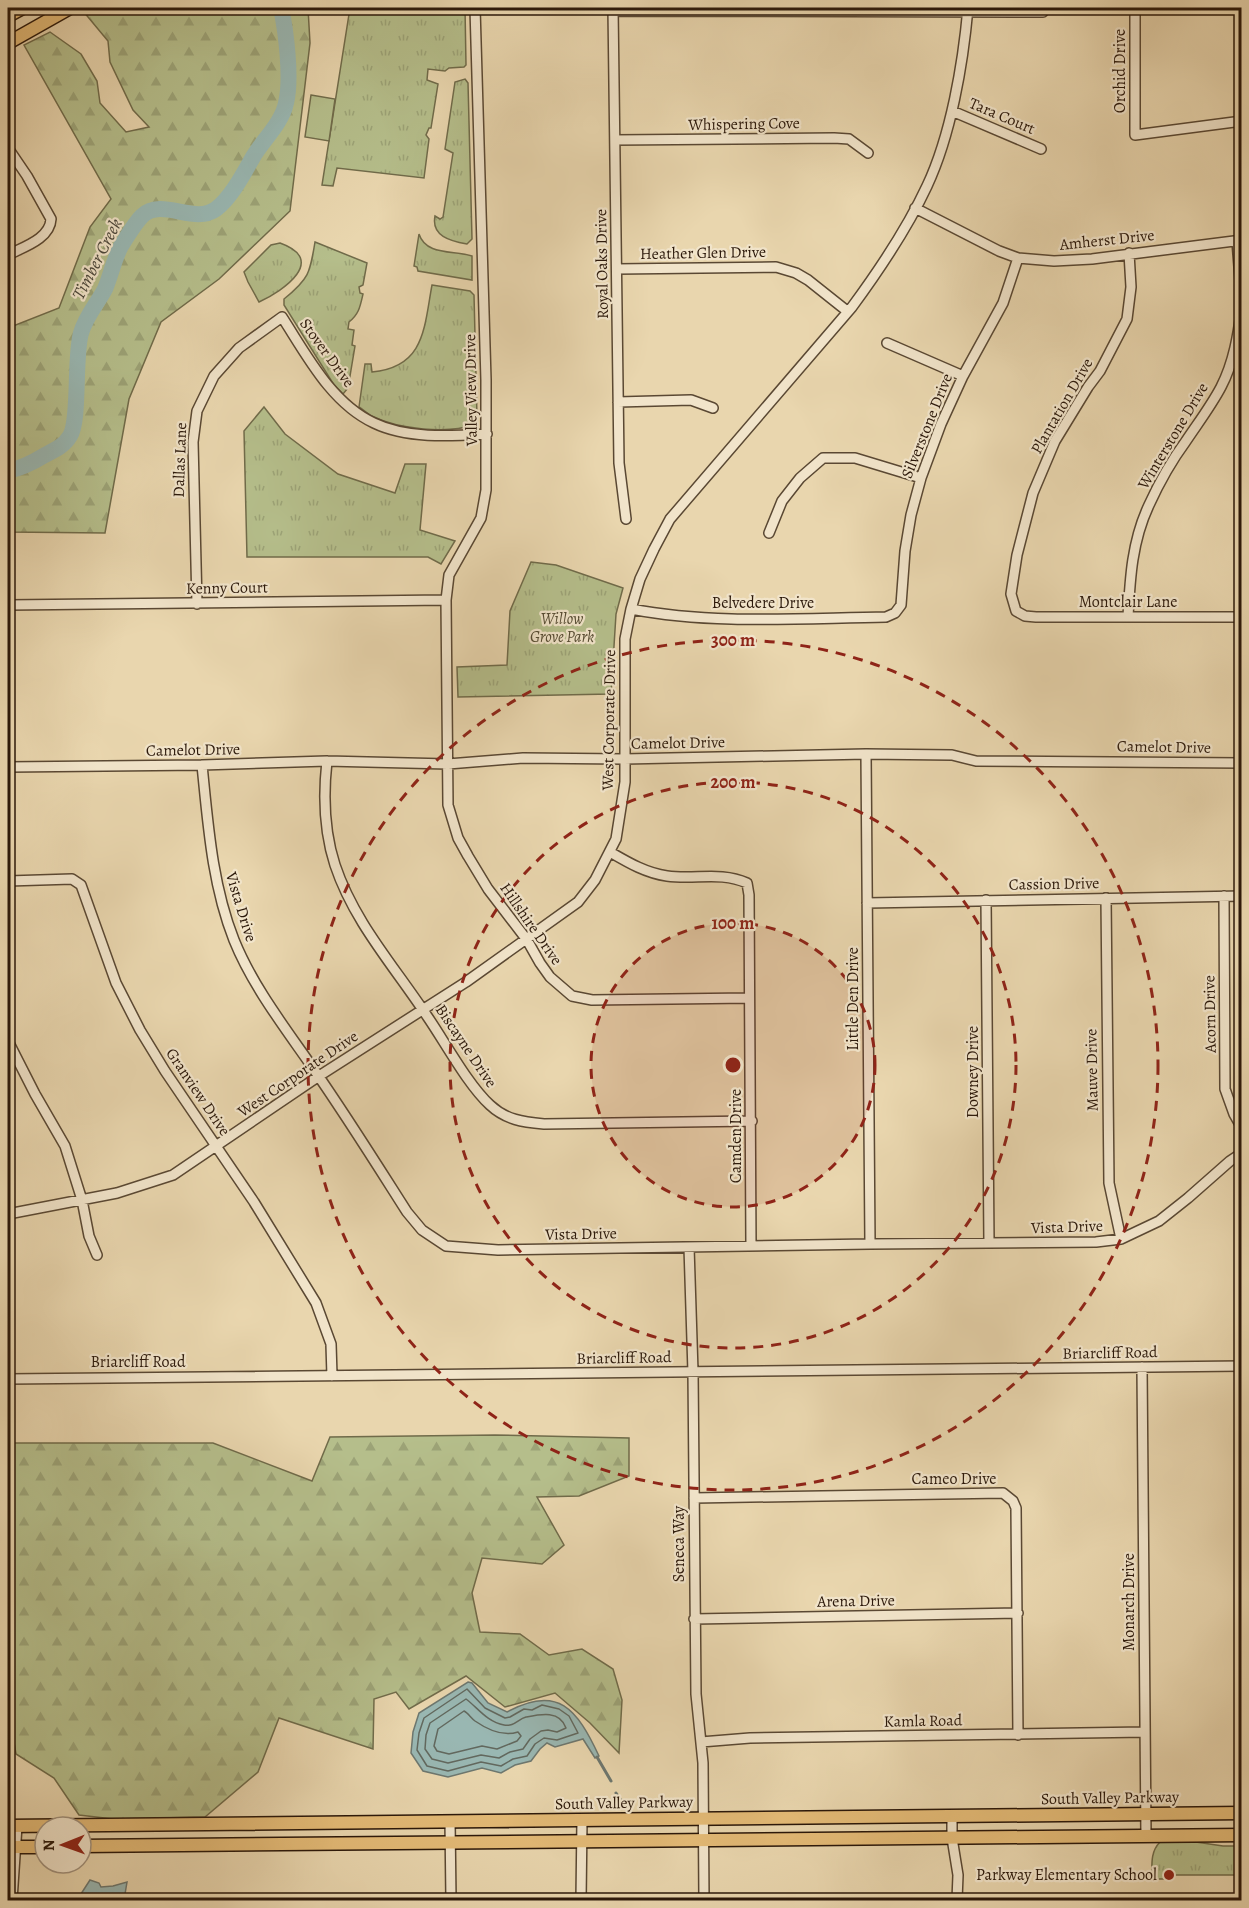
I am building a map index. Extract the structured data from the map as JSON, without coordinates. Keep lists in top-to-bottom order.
{
  "streets": {
    "main road": ["South Valley Parkway"],
    "street": [
      "Orchid Drive",
      "Tara Court",
      "Whispering Cove",
      "Amherst Drive",
      "Heather Glen Drive",
      "Royal Oaks Drive",
      "Stover Drive",
      "Valley View Drive",
      "Plantation Drive",
      "Silverstone Drive",
      "Winterstone Drive",
      "Dallas Lane",
      "Kenny Court",
      "Montclair Lane",
      "Belvedere Drive",
      "West Corporate Drive",
      "Camelot Drive",
      "Cassion Drive",
      "Vista Drive",
      "Hillshire Drive",
      "Little Den Drive",
      "Acorn Drive",
      "Biscayne Drive",
      "Mauve Drive",
      "Downey Drive",
      "Granview Drive",
      "Camden Drive",
      "Briarcliff Road",
      "Cameo Drive",
      "Seneca Way",
      "Arena Drive",
      "Monarch Drive",
      "Kamla Road"
    ]
  },
  "crossings": [
    ["Tara Court", "West Corporate Drive"],
    ["Whispering Cove", "Royal Oaks Drive"],
    ["Amherst Drive", "Plantation Drive"],
    ["Amherst Drive", "Silverstone Drive"],
    ["Amherst Drive", "Winterstone Drive"],
    ["Amherst Drive", "West Corporate Drive"],
    ["Heather Glen Drive", "Royal Oaks Drive"],
    ["Heather Glen Drive", "West Corporate Drive"],
    ["Stover Drive", "Valley View Drive"],
    ["Stover Drive", "Dallas Lane"],
    ["Valley View Drive", "Kenny Court"],
    ["Valley View Drive", "Camelot Drive"],
    ["Valley View Drive", "Hillshire Drive"],
    ["Plantation Drive", "Montclair Lane"],
    ["Silverstone Drive", "Belvedere Drive"],
    ["Winterstone Drive", "Montclair Lane"],
    ["Dallas Lane", "Kenny Court"],
    ["Belvedere Drive", "West Corporate Drive"],
    ["West Corporate Drive", "Camelot Drive"],
    ["West Corporate Drive", "Vista Drive"],
    ["West Corporate Drive", "Hillshire Drive"],
    ["West Corporate Drive", "Biscayne Drive"],
    ["West Corporate Drive", "Granview Drive"],
    ["West Corporate Drive", "Camden Drive"],
    ["Camelot Drive", "Vista Drive"],
    ["Camelot Drive", "Hillshire Drive"],
    ["Camelot Drive", "Little Den Drive"],
    ["Camelot Drive", "Biscayne Drive"],
    ["Cassion Drive", "Little Den Drive"],
    ["Cassion Drive", "Acorn Drive"],
    ["Cassion Drive", "Mauve Drive"],
    ["Cassion Drive", "Downey Drive"],
    ["Vista Drive", "Little Den Drive"],
    ["Vista Drive", "Mauve Drive"],
    ["Vista Drive", "Downey Drive"],
    ["Vista Drive", "Camden Drive"],
    ["Vista Drive", "Seneca Way"],
    ["Hillshire Drive", "Camden Drive"],
    ["Biscayne Drive", "Camden Drive"],
    ["Granview Drive", "Briarcliff Road"],
    ["Briarcliff Road", "Seneca Way"],
    ["Briarcliff Road", "Monarch Drive"],
    ["Cameo Drive", "Seneca Way"],
    ["Cameo Drive", "Arena Drive"],
    ["Cameo Drive", "Kamla Road"],
    ["Seneca Way", "Arena Drive"],
    ["Seneca Way", "Kamla Road"],
    ["Seneca Way", "South Valley Parkway"],
    ["Monarch Drive", "Kamla Road"],
    ["Monarch Drive", "South Valley Parkway"]
  ],
  "water": ["Timber Creek"],
  "parks": ["Willow Grove Park"],
  "places": ["Parkway Elementary School"],
  "north": "left",
  "rings": ["300 m", "200 m", "100 m"]
}
